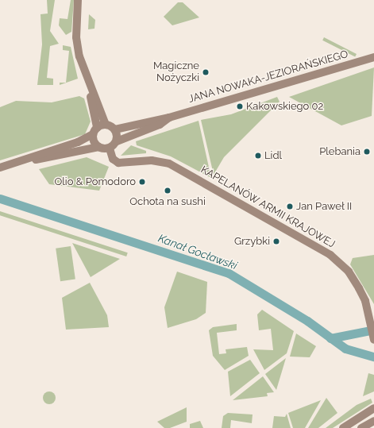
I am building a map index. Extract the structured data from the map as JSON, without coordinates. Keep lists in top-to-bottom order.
{
  "streets": {
    "street": ["JANA NOWAKA-JEZIORAŃSKIEGO", "KAPELANÓW ARMII KRAJOWEJ"]
  },
  "crossings": [
    ["JANA NOWAKA-JEZIORAŃSKIEGO", "KAPELANÓW ARMII KRAJOWEJ"]
  ],
  "water": ["Kanał Gocławski"],
  "places": [
    "Magiczne Nożyczki",
    "Kakowskiego 02",
    "Plebania",
    "Lidl",
    "Olio & Pomodoro",
    "Ochota na sushi",
    "Jan Paweł II",
    "Grzybki"
  ]
}
